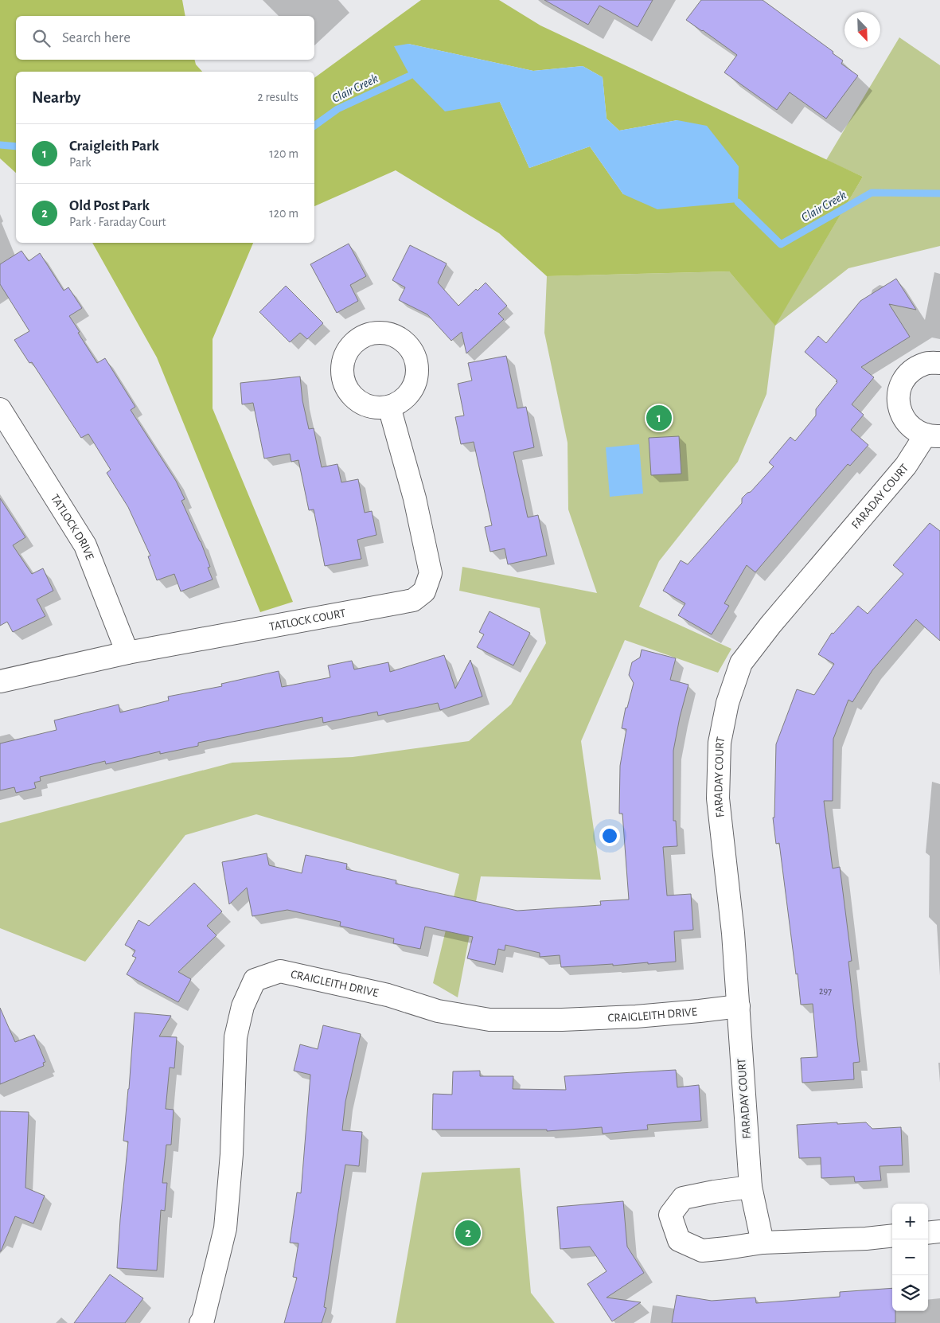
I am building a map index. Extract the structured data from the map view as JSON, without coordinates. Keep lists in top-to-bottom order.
{
  "streets": {
    "street": [
      "FARADAY COURT",
      "TATLOCK DRIVE",
      "TATLOCK COURT",
      "CRAIGLEITH DRIVE"
    ]
  },
  "crossings": [
    ["FARADAY COURT", "CRAIGLEITH DRIVE"],
    ["TATLOCK DRIVE", "TATLOCK COURT"]
  ],
  "water": ["Clair Creek"],
  "house_numbers": ["297"],
  "north": "bottom right",
  "page": {
    "search": "Search here",
    "heading": ["Nearby", "2 results"],
    "list": [
      {
        "mark": "1",
        "name": "Craigleith Park",
        "note": "Park",
        "value": "120 m"
      },
      {
        "mark": "2",
        "name": "Old Post Park",
        "note": "Park · Faraday Court",
        "value": "120 m"
      }
    ],
    "pins": ["1", "2"],
    "map_buttons": ["+", "−"]
  }
}
